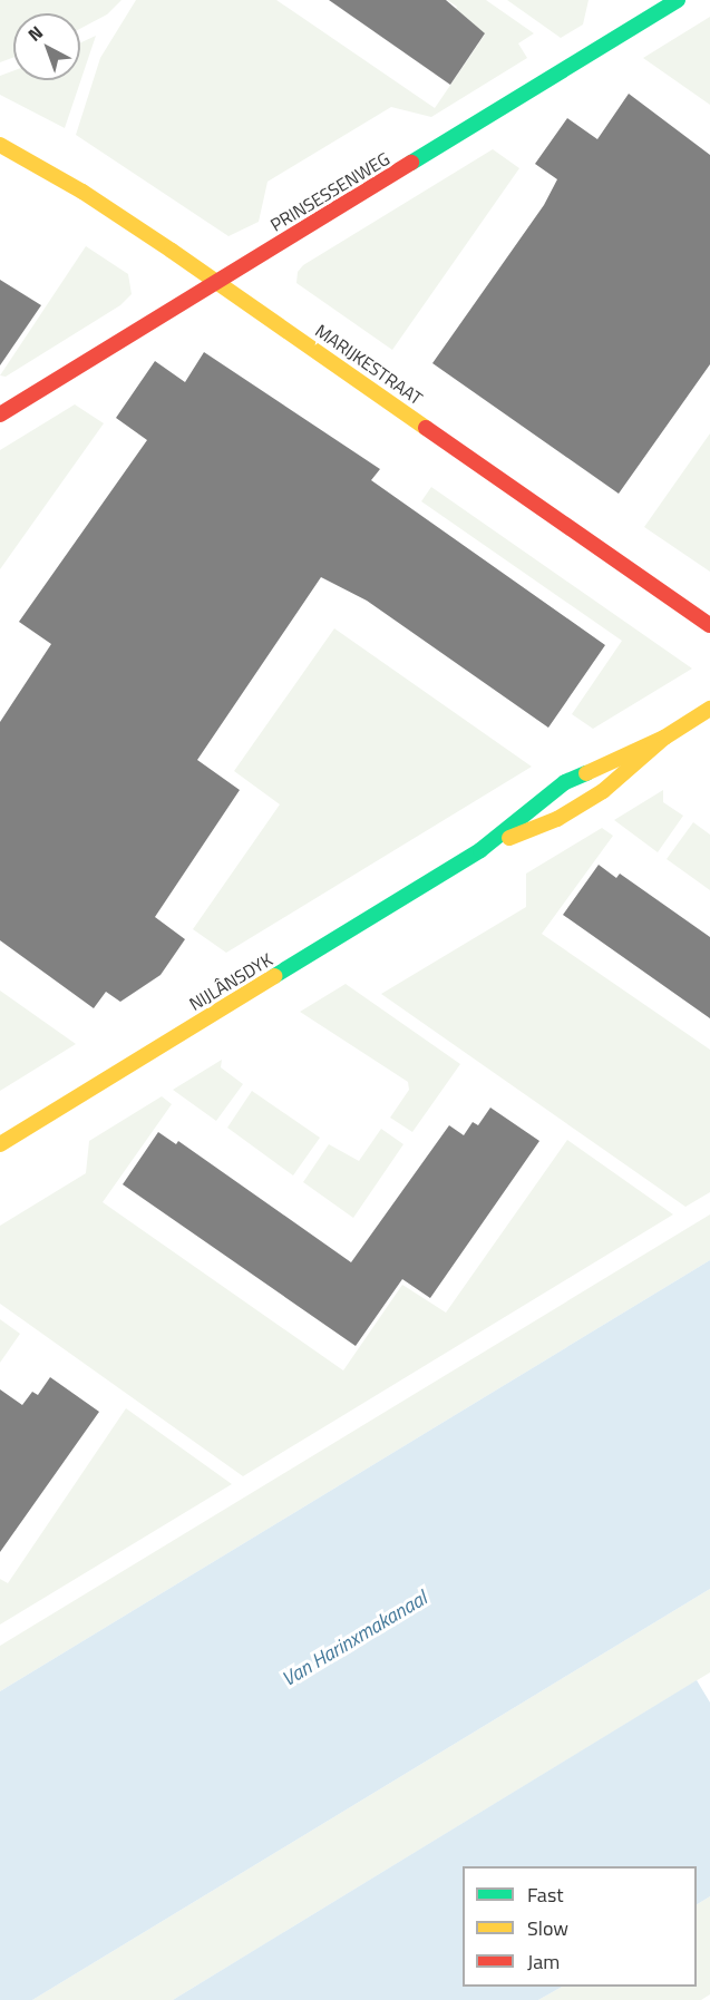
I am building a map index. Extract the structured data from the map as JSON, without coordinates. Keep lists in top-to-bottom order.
{
  "streets": {
    "street": ["PRINSESSENWEG", "MARIJKESTRAAT", "NIJLÂNSDYK"]
  },
  "crossings": [
    ["PRINSESSENWEG", "MARIJKESTRAAT"]
  ],
  "water": ["Van Harinxmakanaal"],
  "legend": ["Fast", "Slow", "Jam"],
  "north": "top left"
}
